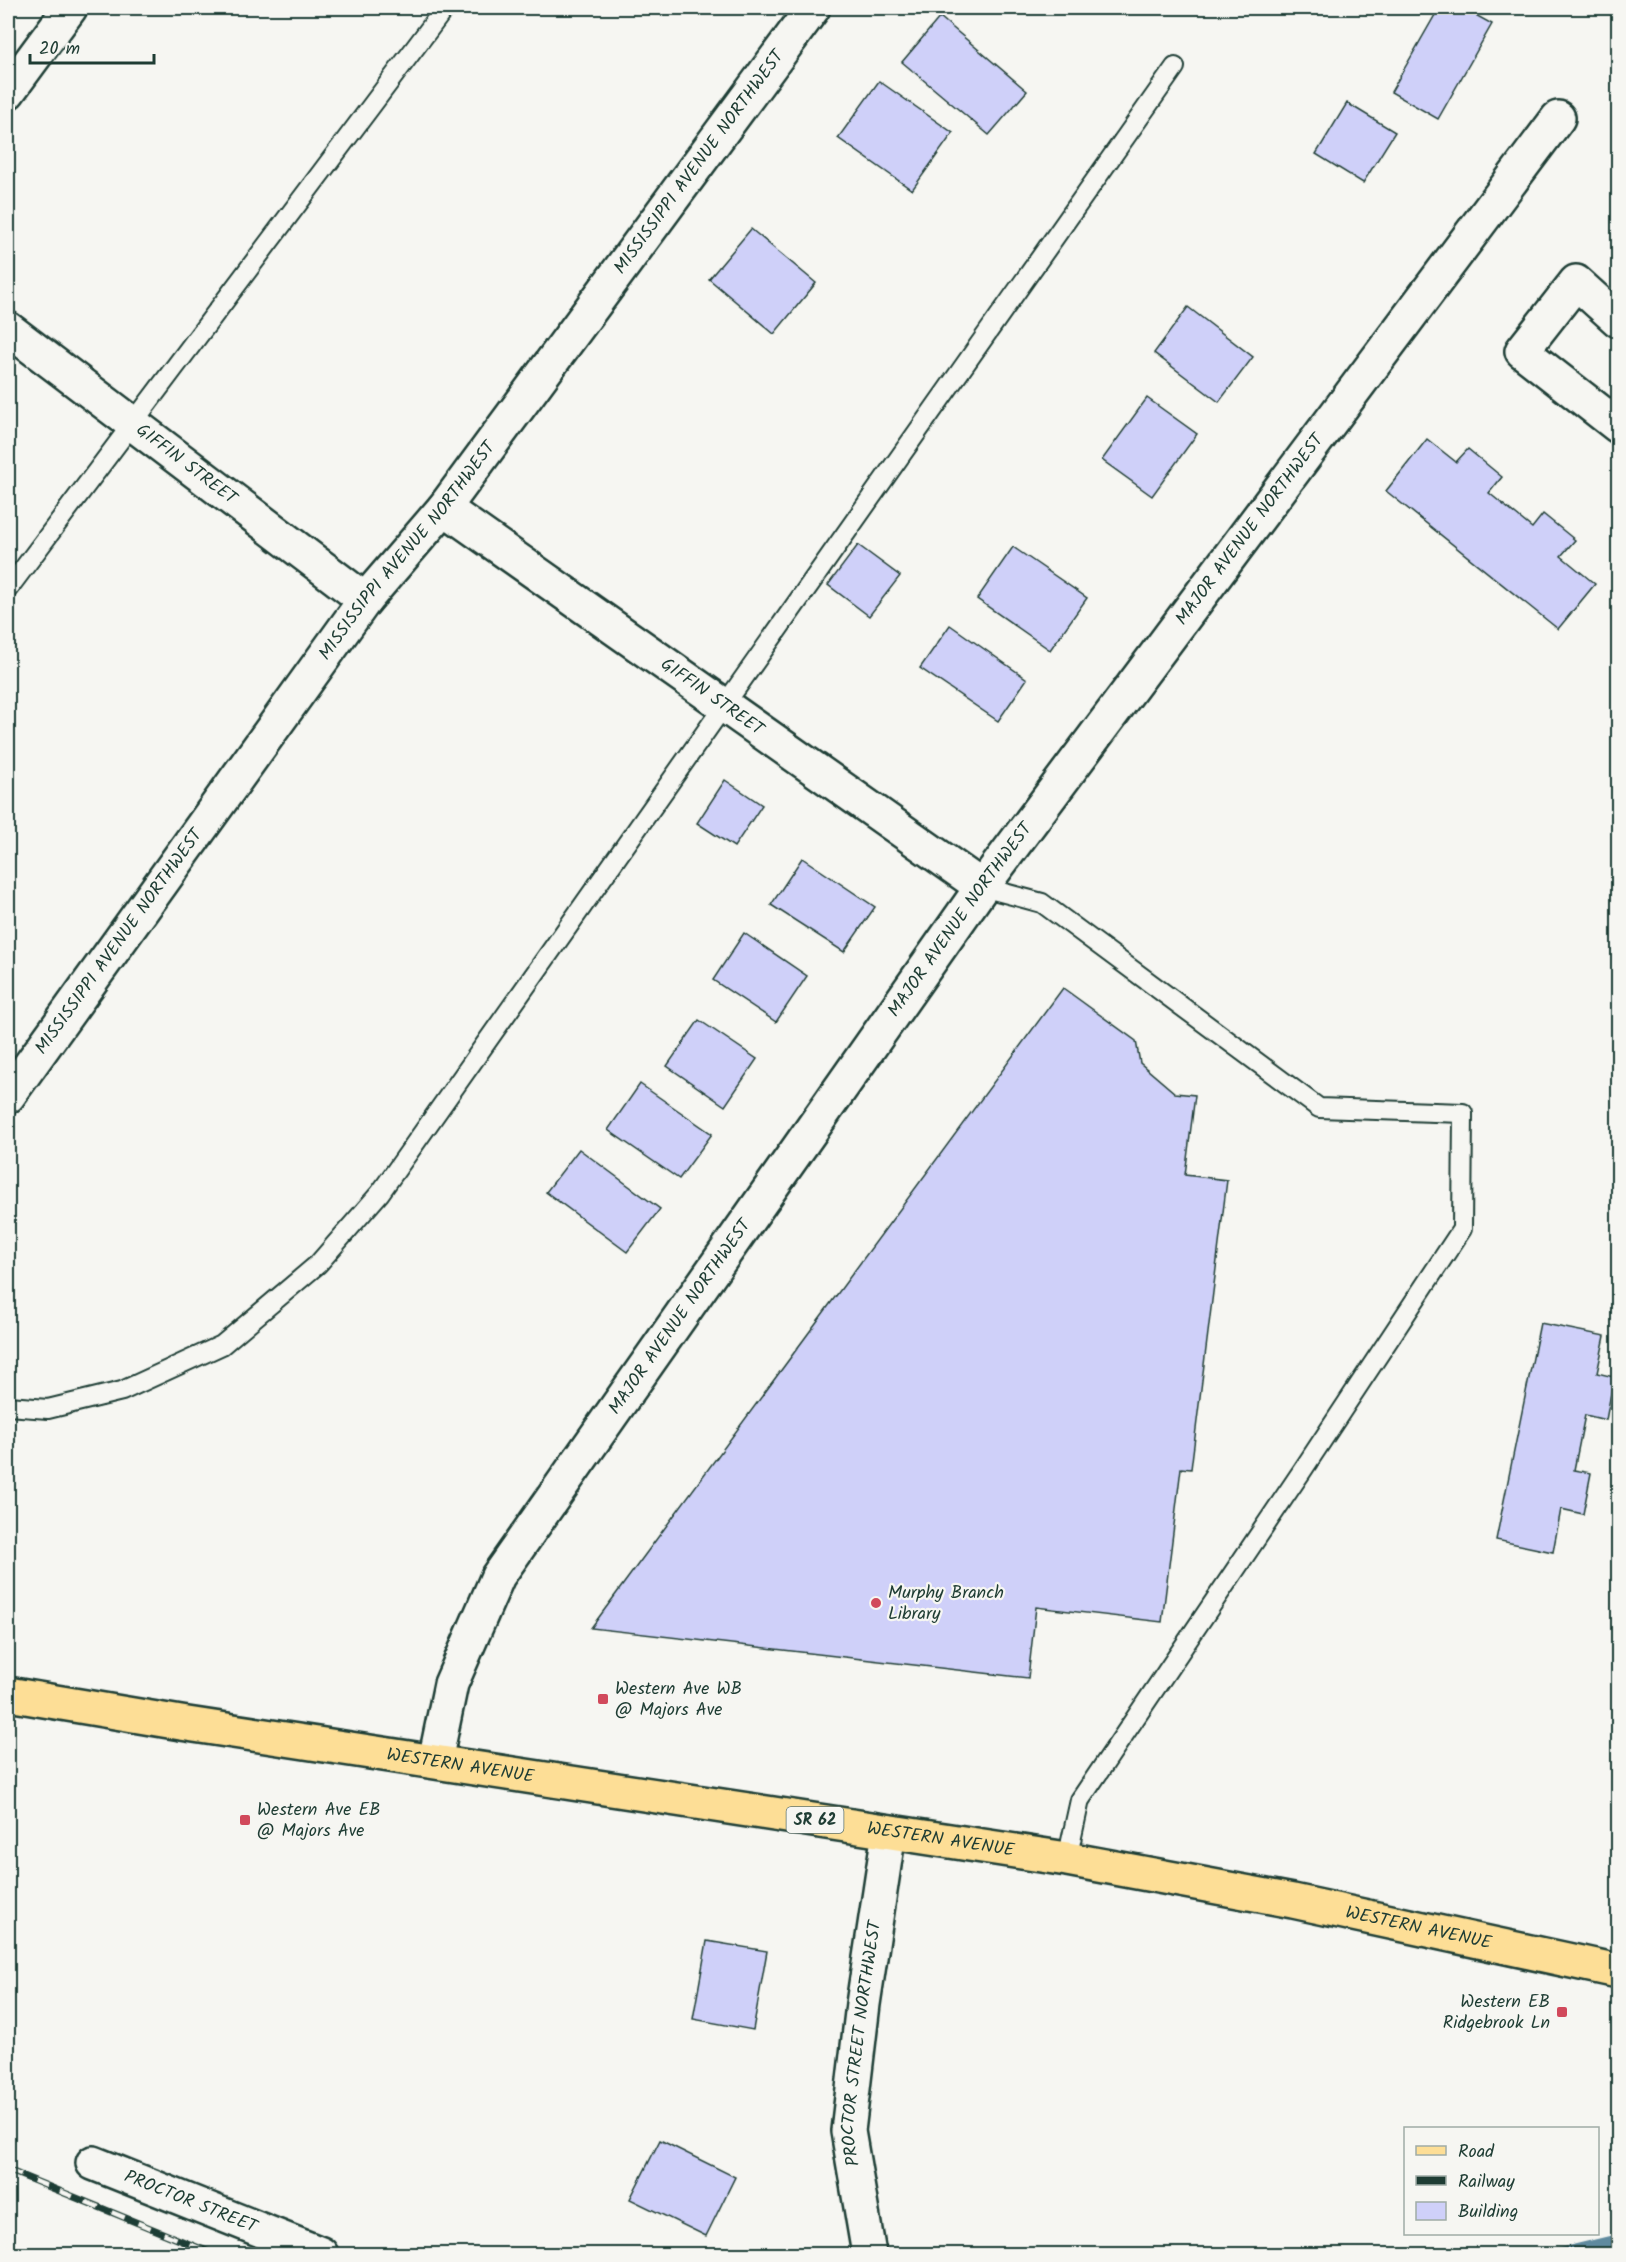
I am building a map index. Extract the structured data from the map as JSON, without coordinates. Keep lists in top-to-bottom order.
{
  "streets": {
    "main road": ["WESTERN AVENUE", "SR 62"],
    "street": [
      "MISSISSIPPI AVENUE NORTHWEST",
      "GIFFIN STREET",
      "MAJOR AVENUE NORTHWEST",
      "PROCTOR STREET NORTHWEST",
      "PROCTOR STREET"
    ]
  },
  "crossings": [
    ["MISSISSIPPI AVENUE NORTHWEST", "GIFFIN STREET"],
    ["GIFFIN STREET", "MAJOR AVENUE NORTHWEST"],
    ["MAJOR AVENUE NORTHWEST", "WESTERN AVENUE"],
    ["WESTERN AVENUE", "PROCTOR STREET NORTHWEST"]
  ],
  "places": {
    "other": ["Murphy Branch Library"],
    "transit": ["Western Ave WB @ Majors Ave", "Western Ave EB @ Majors Ave", "Western EB Ridgebrook Ln"]
  },
  "legend": ["Road", "Railway", "Building"],
  "scale_bar": "20 m"
}
